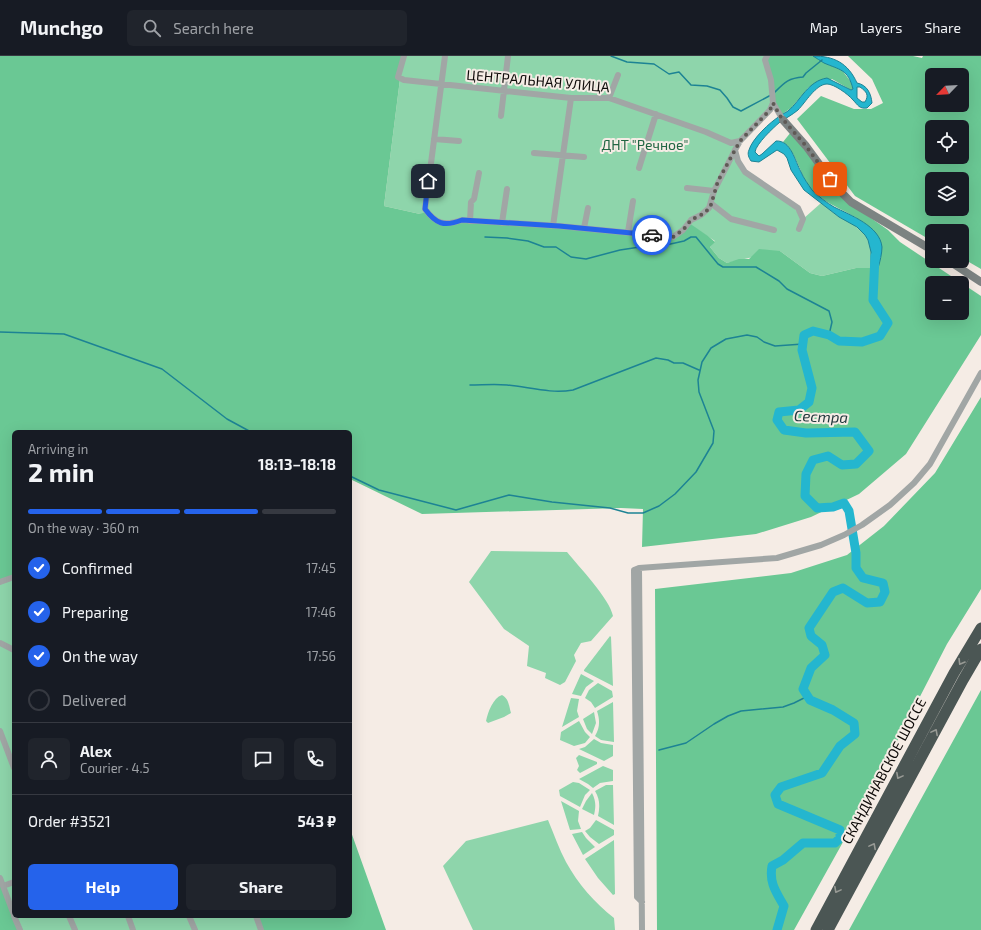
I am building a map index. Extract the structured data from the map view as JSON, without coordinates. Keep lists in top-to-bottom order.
{
  "streets": {
    "highway": ["СКАНДИНАВСКОЕ ШОССЕ"],
    "street": ["ЦЕНТРАЛЬНАЯ УЛИЦА"]
  },
  "water": ["Сестра"],
  "parks": ["ДНТ \"Речное\""],
  "north": "bottom left",
  "page": {
    "header": "Munchgo",
    "search": "Search here",
    "nav": ["Map", "Layers", "Share"],
    "map_buttons": ["+", "−"],
    "heading": ["2 min", "Arriving in", "18:13–18:18"],
    "panel": [
      "Alex",
      "Courier · 4.5",
      "Order #3521",
      "543 ₽"
    ],
    "bar": "On the way · 360 m",
    "list": [
      ["Confirmed", "17:45"],
      ["Preparing", "17:46"],
      ["On the way", "17:56"],
      "Delivered"
    ],
    "buttons": ["Help", "Share"]
  }
}
